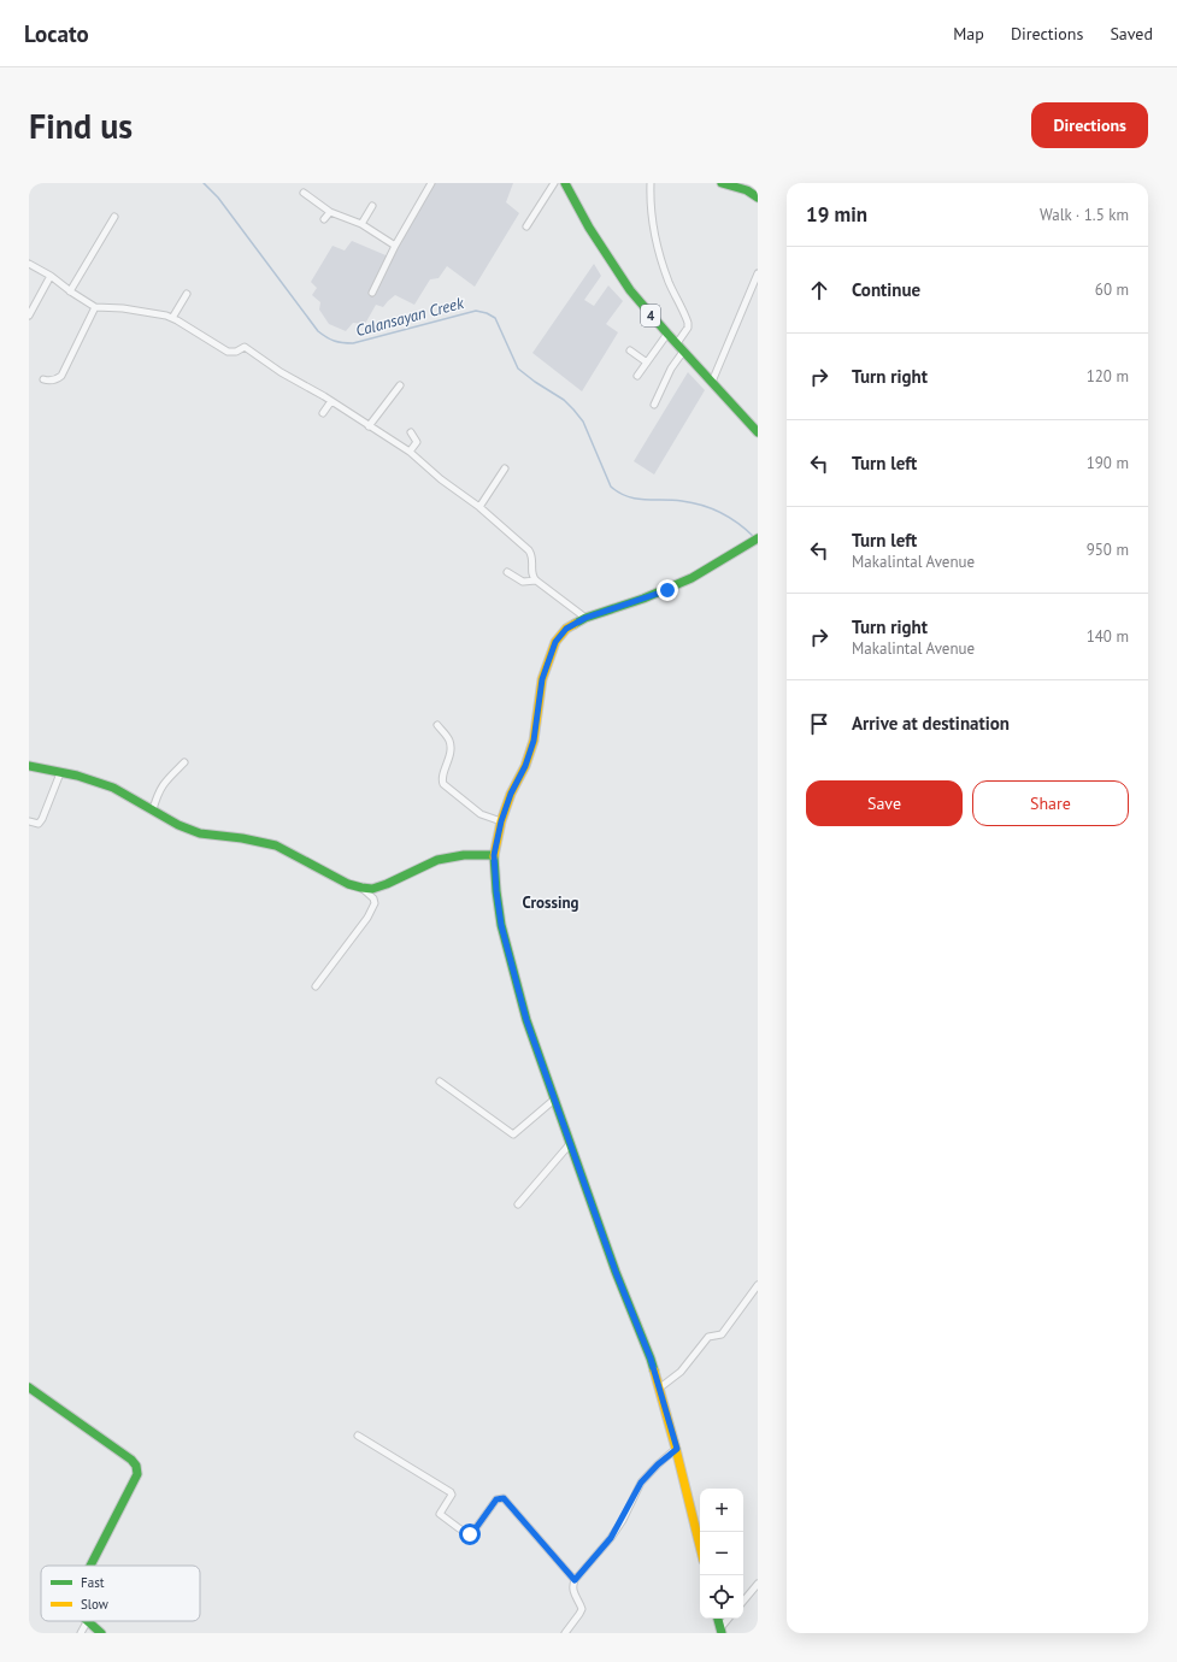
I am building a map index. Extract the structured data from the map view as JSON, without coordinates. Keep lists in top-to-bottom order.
{
  "streets": {
    "main road": ["4"]
  },
  "districts": ["Crossing"],
  "water": ["Calansayan Creek"],
  "legend": ["Fast", "Slow"],
  "page": {
    "header": "Locato",
    "nav": ["Map", "Directions", "Saved"],
    "buttons": [
      "Directions",
      ["Save", "Share"]
    ],
    "title": "Find us",
    "heading": ["19 min", "Walk · 1.5 km"],
    "list": [
      ["Continue", "60 m"],
      ["Turn right", "120 m"],
      ["Turn left", "190 m"],
      ["Turn left", "Makalintal Avenue", "950 m"],
      ["Turn right", "Makalintal Avenue", "140 m"],
      "Arrive at destination"
    ],
    "map_buttons": ["+", "−"]
  }
}
